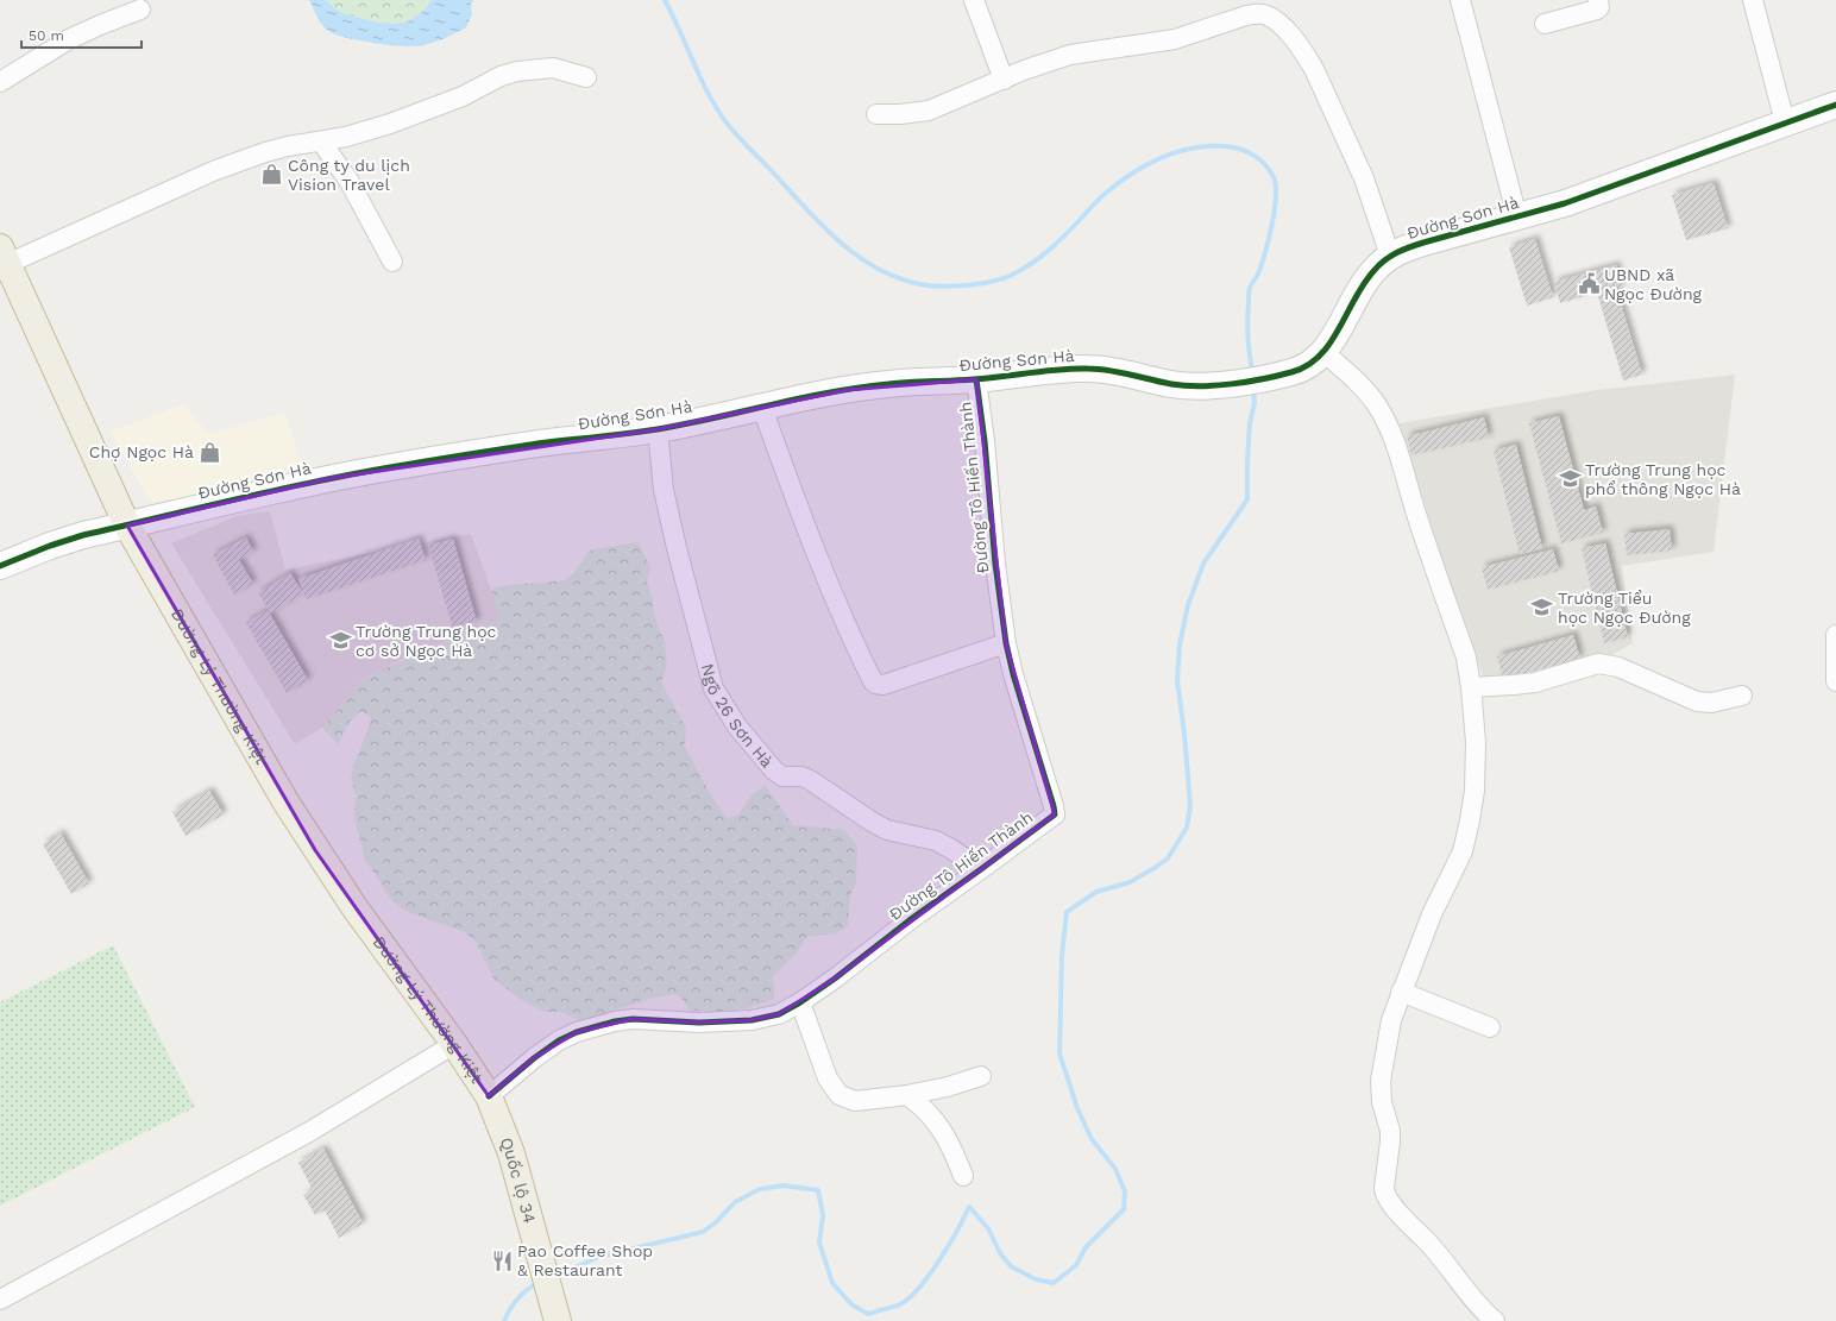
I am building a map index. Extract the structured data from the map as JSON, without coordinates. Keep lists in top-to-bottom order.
{
  "streets": {
    "highway": ["Đường Lý Thường Kiệt", "Quốc lộ 34"],
    "street": ["Đường Sơn Hà", "Đường Tô Hiến Thành", "Ngõ 26 Sơn Hà"]
  },
  "crossings": [
    ["Đường Sơn Hà", "Đường Tô Hiến Thành"],
    ["Đường Sơn Hà", "Đường Lý Thường Kiệt"],
    ["Đường Sơn Hà", "Ngõ 26 Sơn Hà"],
    ["Đường Tô Hiến Thành", "Đường Lý Thường Kiệt"],
    ["Đường Tô Hiến Thành", "Ngõ 26 Sơn Hà"],
    ["Đường Tô Hiến Thành", "Quốc lộ 34"],
    ["Đường Lý Thường Kiệt", "Quốc lộ 34"]
  ],
  "places": {
    "shop": ["Công ty du lịch Vision Travel", "Chợ Ngọc Hà"],
    "public building": ["UBND xã Ngọc Đường"],
    "school or university": ["Trường Trung học phổ thông Ngọc Hà", "Trường Tiểu học Ngọc Đường", "Trường Trung học cơ sở Ngọc Hà"],
    "restaurant": ["Pao Coffee Shop & Restaurant"]
  },
  "scale_bar": "50 m"
}
